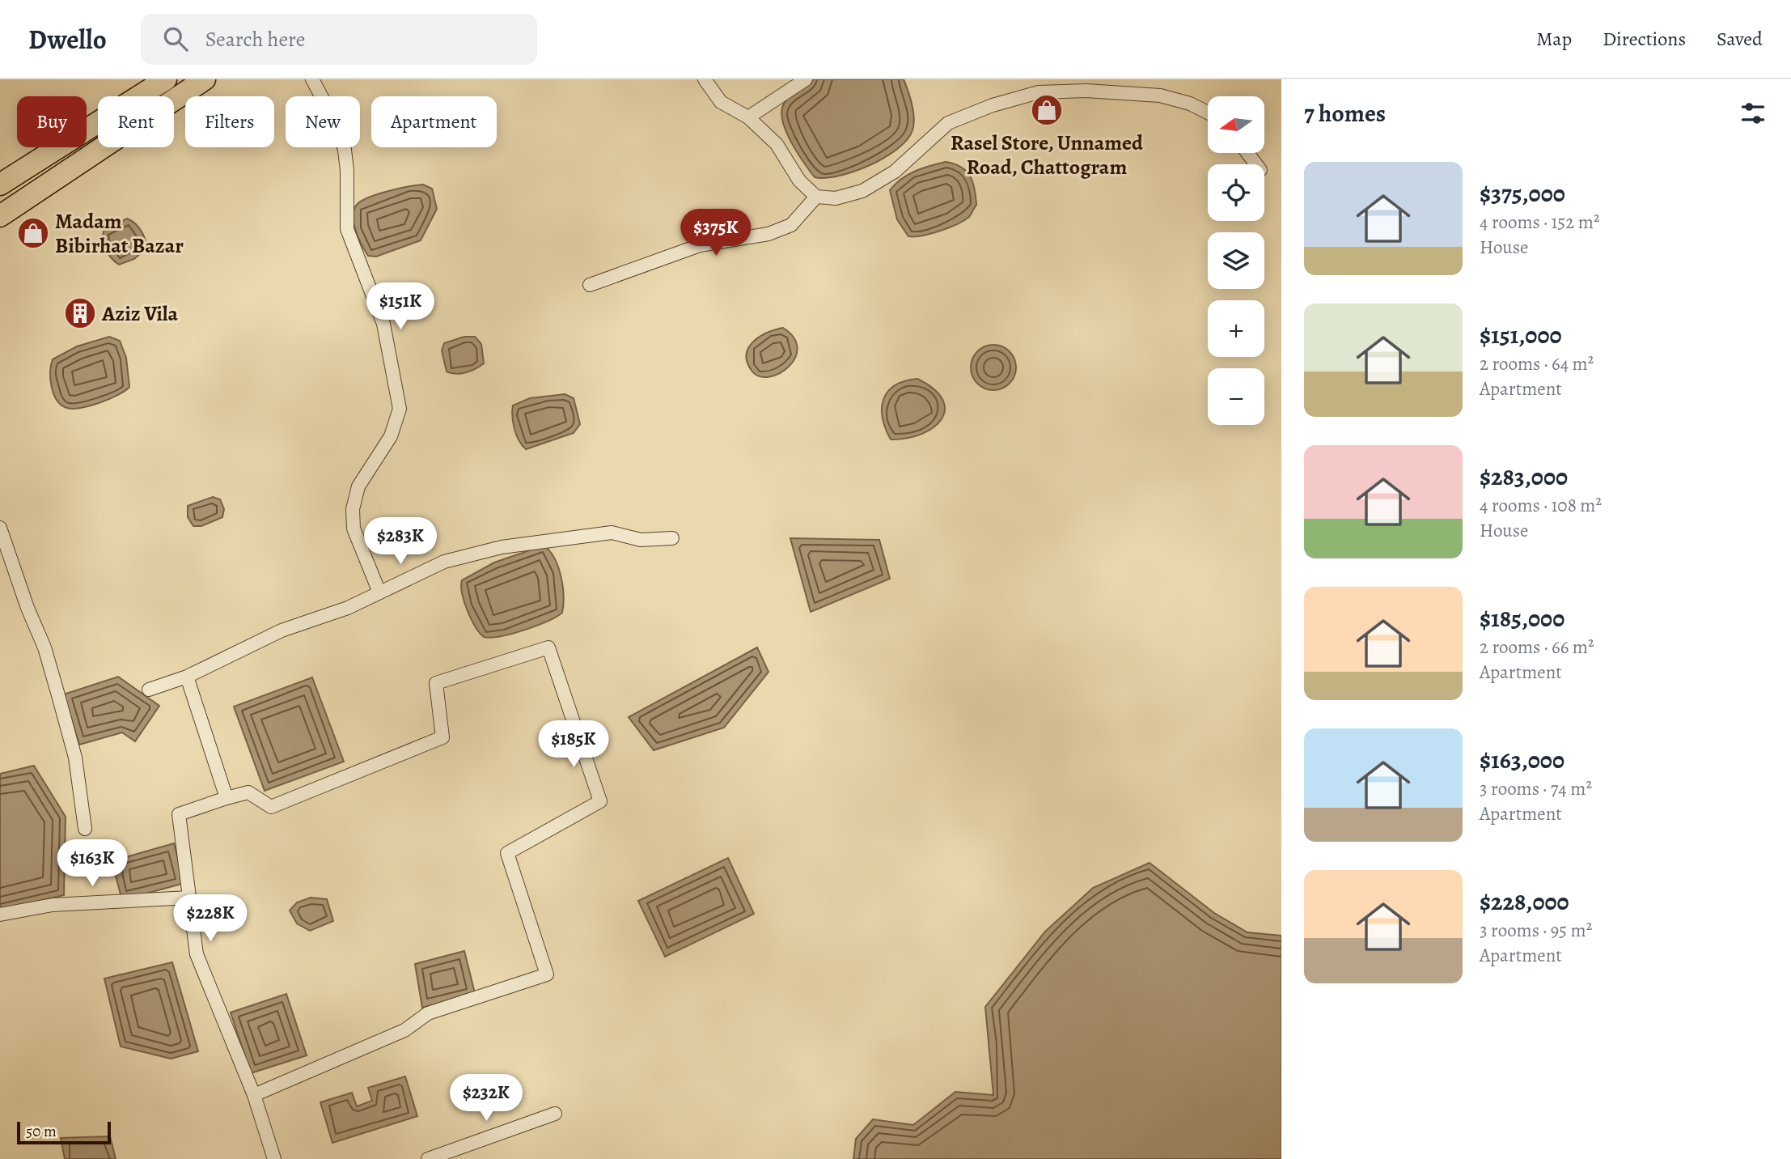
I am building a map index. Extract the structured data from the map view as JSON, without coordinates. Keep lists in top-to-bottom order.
{
  "places": {
    "shop": ["Rasel Store, Unnamed Road, Chattogram", "Madam Bibirhat Bazar"],
    "building": ["Aziz Vila"]
  },
  "scale_bar": "50 m",
  "north": "left",
  "page": {
    "header": "Dwello",
    "search": "Search here",
    "nav": ["Map", "Directions", "Saved"],
    "heading": "7 homes",
    "map_buttons": ["+", "−"],
    "chip": [
      "Buy",
      "Rent",
      "Filters",
      "New",
      "Apartment"
    ],
    "list": [
      {
        "name": "$375,000",
        "note": "4 rooms · 152 m² · House"
      },
      {
        "name": "$151,000",
        "note": "2 rooms · 64 m² · Apartment"
      },
      {
        "name": "$283,000",
        "note": "4 rooms · 108 m² · House"
      },
      {
        "name": "$185,000",
        "note": "2 rooms · 66 m² · Apartment"
      },
      {
        "name": "$163,000",
        "note": "3 rooms · 74 m² · Apartment"
      },
      {
        "name": "$228,000",
        "note": "3 rooms · 95 m² · Apartment"
      }
    ],
    "price": [
      "$375K",
      "$151K",
      "$283K",
      "$185K",
      "$163K",
      "$228K",
      "$232K"
    ],
    "scale": "50 m"
  }
}
